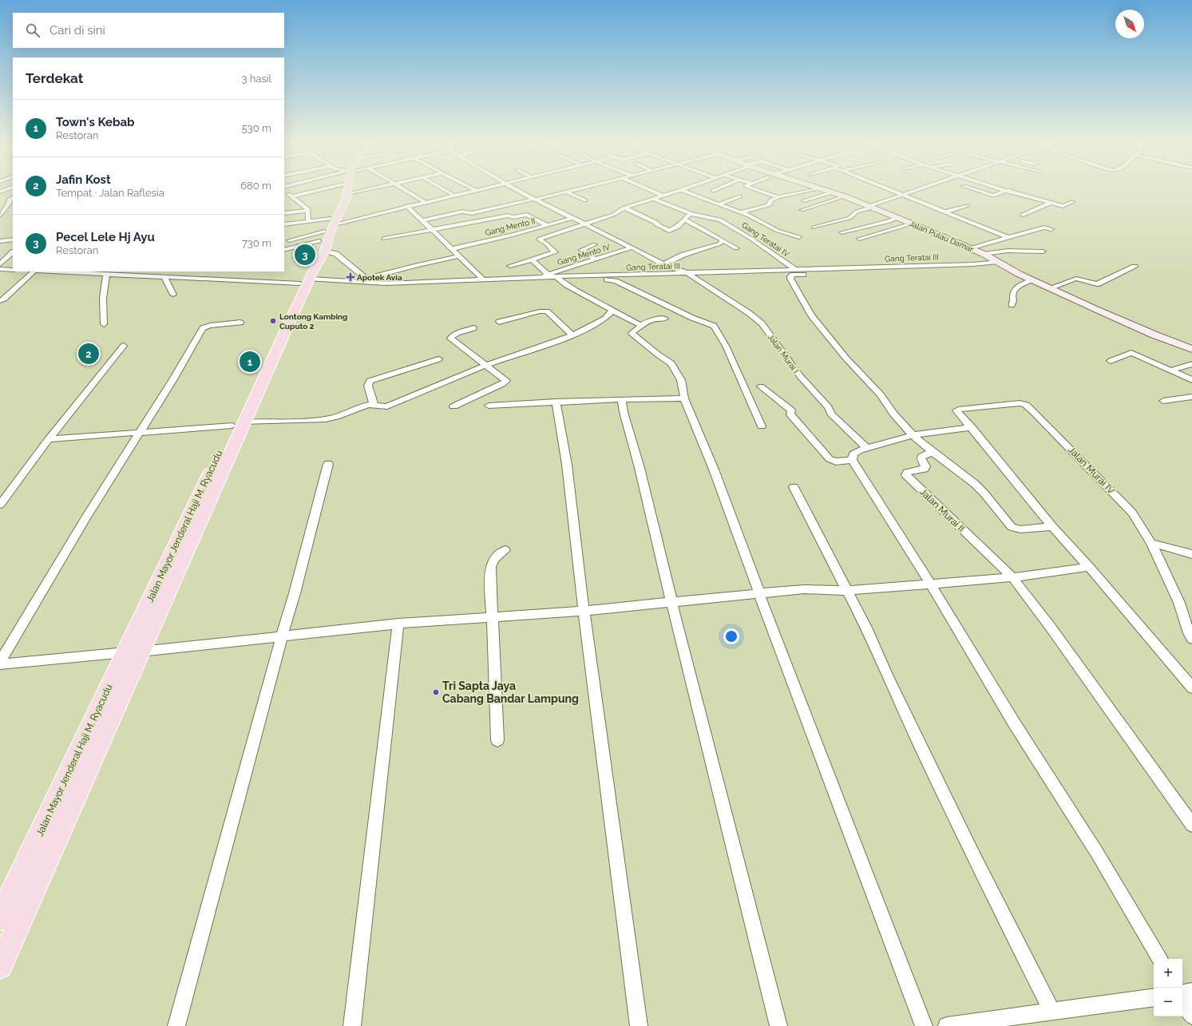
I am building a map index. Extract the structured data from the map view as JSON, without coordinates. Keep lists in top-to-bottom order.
{
  "streets": {
    "main road": ["Jalan Mayor Jenderal Haji M. Ryacudu"],
    "street": [
      "Gang Mento II",
      "Jalan Pulau Damar",
      "Gang Teratai IV",
      "Gang Mento IV",
      "Gang Teratai III",
      "Jalan Murai I",
      "Jalan Murai IV",
      "Jalan Murai II"
    ]
  },
  "crossings": [
    ["Jalan Pulau Damar", "Gang Teratai III"],
    ["Gang Teratai IV", "Gang Teratai III"],
    ["Gang Mento IV", "Gang Teratai III"],
    ["Gang Teratai III", "Jalan Murai I"],
    ["Gang Teratai III", "Jalan Mayor Jenderal Haji M. Ryacudu"]
  ],
  "places": {
    "health": ["Apotek Avia"],
    "other": ["Lontong Kambing Cuputo 2", "Tri Sapta Jaya Cabang Bandar Lampung"]
  },
  "north": "bottom right",
  "page": {
    "search": "Cari di sini",
    "heading": ["Terdekat", "3 hasil"],
    "list": [
      {
        "mark": "1",
        "name": "Town's Kebab",
        "note": "Restoran",
        "value": "530 m"
      },
      {
        "mark": "2",
        "name": "Jafin Kost",
        "note": "Tempat · Jalan Raflesia",
        "value": "680 m"
      },
      {
        "mark": "3",
        "name": "Pecel Lele Hj Ayu",
        "note": "Restoran",
        "value": "730 m"
      }
    ],
    "pins": ["3", "2", "1"],
    "map_buttons": ["+", "−"]
  }
}
